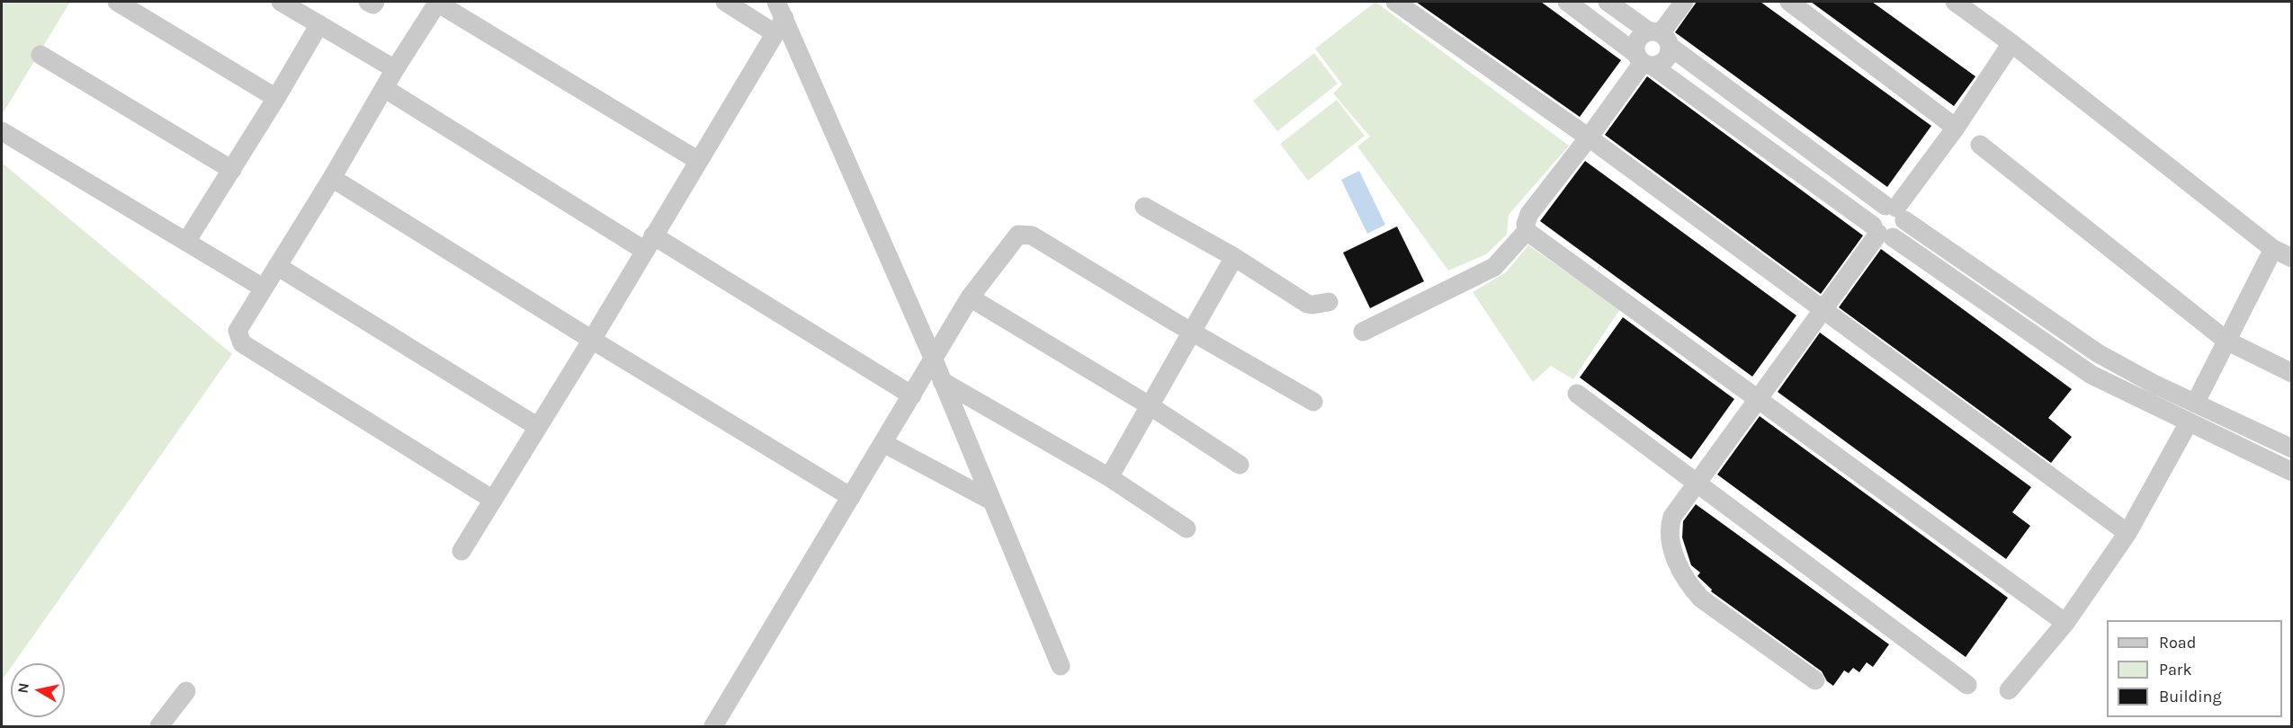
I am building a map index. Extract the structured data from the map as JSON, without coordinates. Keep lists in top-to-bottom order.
{
  "legend": ["Road", "Park", "Building"],
  "north": "left"
}
